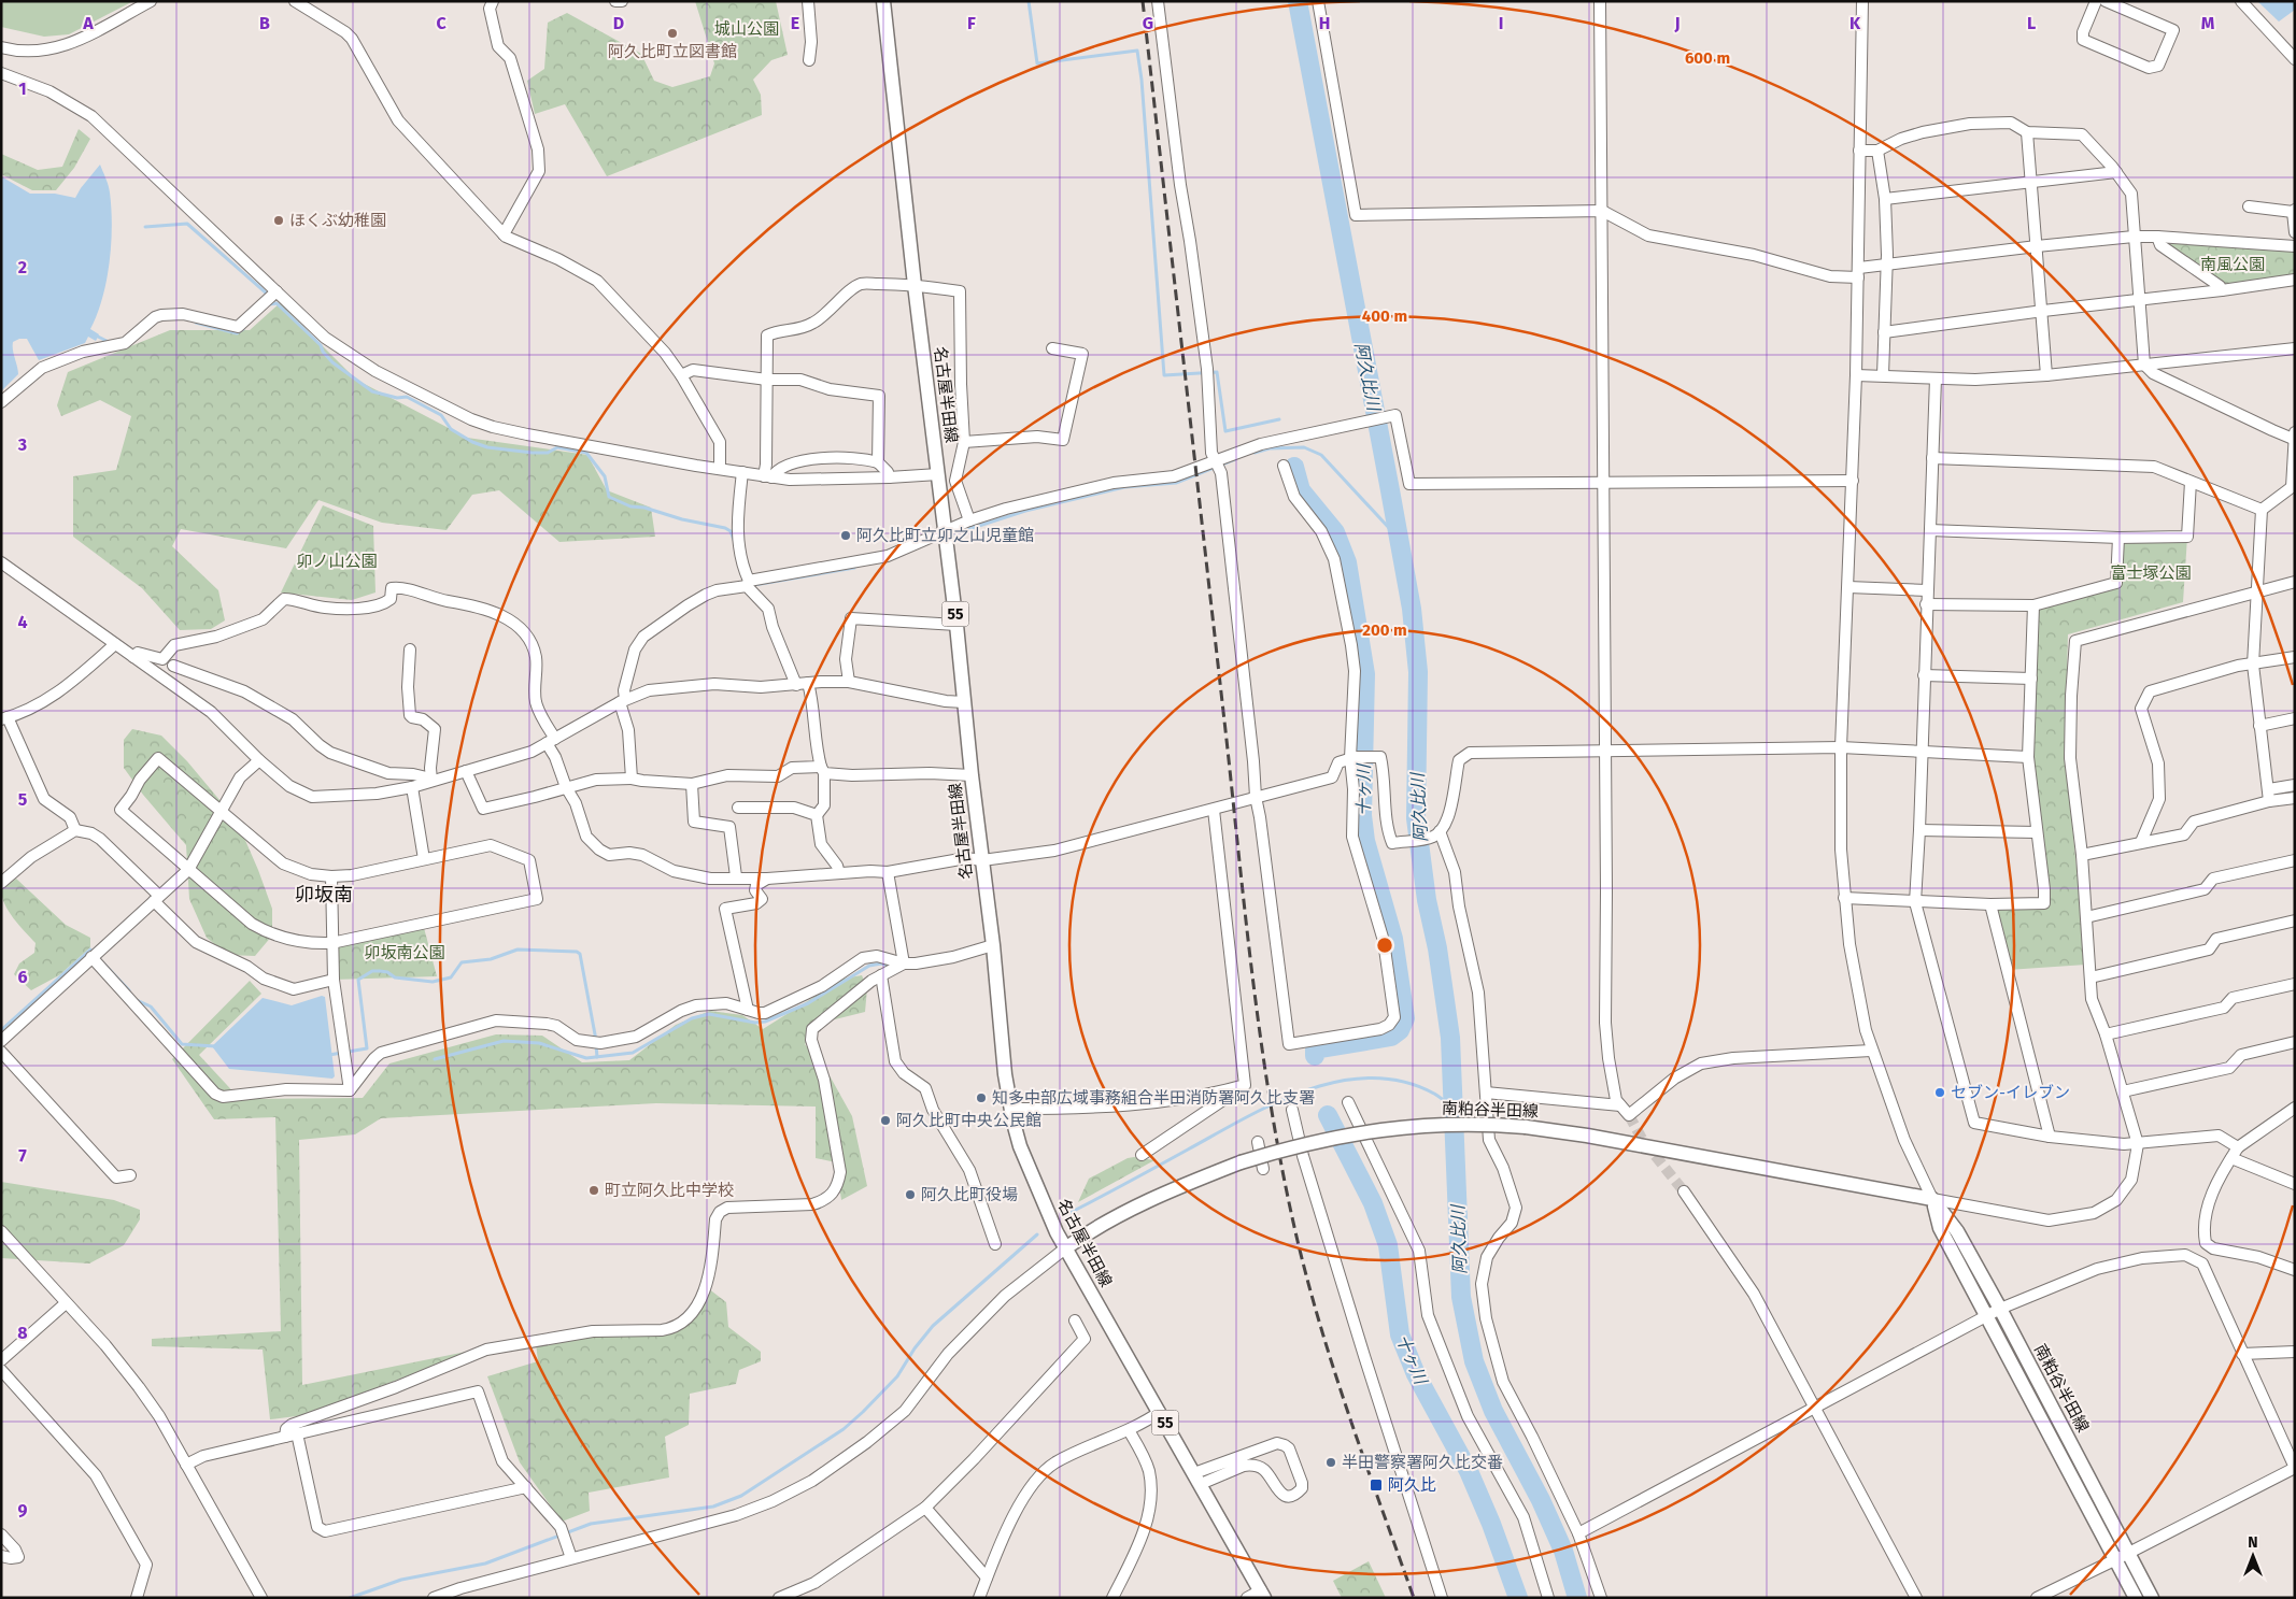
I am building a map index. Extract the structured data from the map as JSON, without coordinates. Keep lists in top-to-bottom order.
{
  "streets": {
    "main road": ["名古屋半田線", "55", "南粕谷半田線"]
  },
  "crossings": [
    ["名古屋半田線", "南粕谷半田線"]
  ],
  "districts": ["卯坂南"],
  "water": ["阿久比川", "十ヶ川"],
  "parks": [
    "城山公園",
    "南風公園",
    "卯ノ山公園",
    "富士塚公園",
    "卯坂南公園"
  ],
  "places": {
    "other": [
      "阿久比町立図書館",
      "ほくぶ幼稚園",
      "阿久比町立卯之山児童館",
      "セブン-イレブン",
      "知多中部広域事務組合半田消防署阿久比支署",
      "阿久比町中央公民館",
      "町立阿久比中学校",
      "阿久比町役場",
      "半田警察署阿久比交番"
    ],
    "transit": ["阿久比"]
  },
  "north": "top",
  "grid": {
    "columns": [
      "A",
      "B",
      "C",
      "D",
      "E",
      "F",
      "G",
      "H",
      "I",
      "J",
      "K",
      "L",
      "M"
    ],
    "rows": [
      "1",
      "2",
      "3",
      "4",
      "5",
      "6",
      "7",
      "8",
      "9"
    ]
  },
  "rings": ["600 m", "400 m", "200 m"]
}
